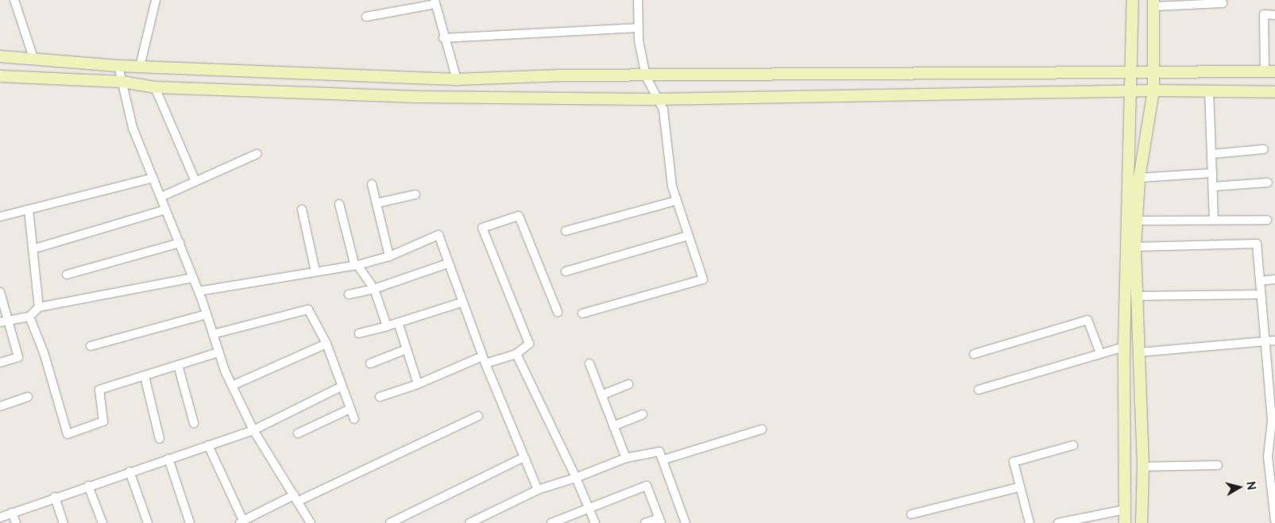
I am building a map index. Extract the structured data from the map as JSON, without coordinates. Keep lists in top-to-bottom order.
{
  "north": "right"
}
